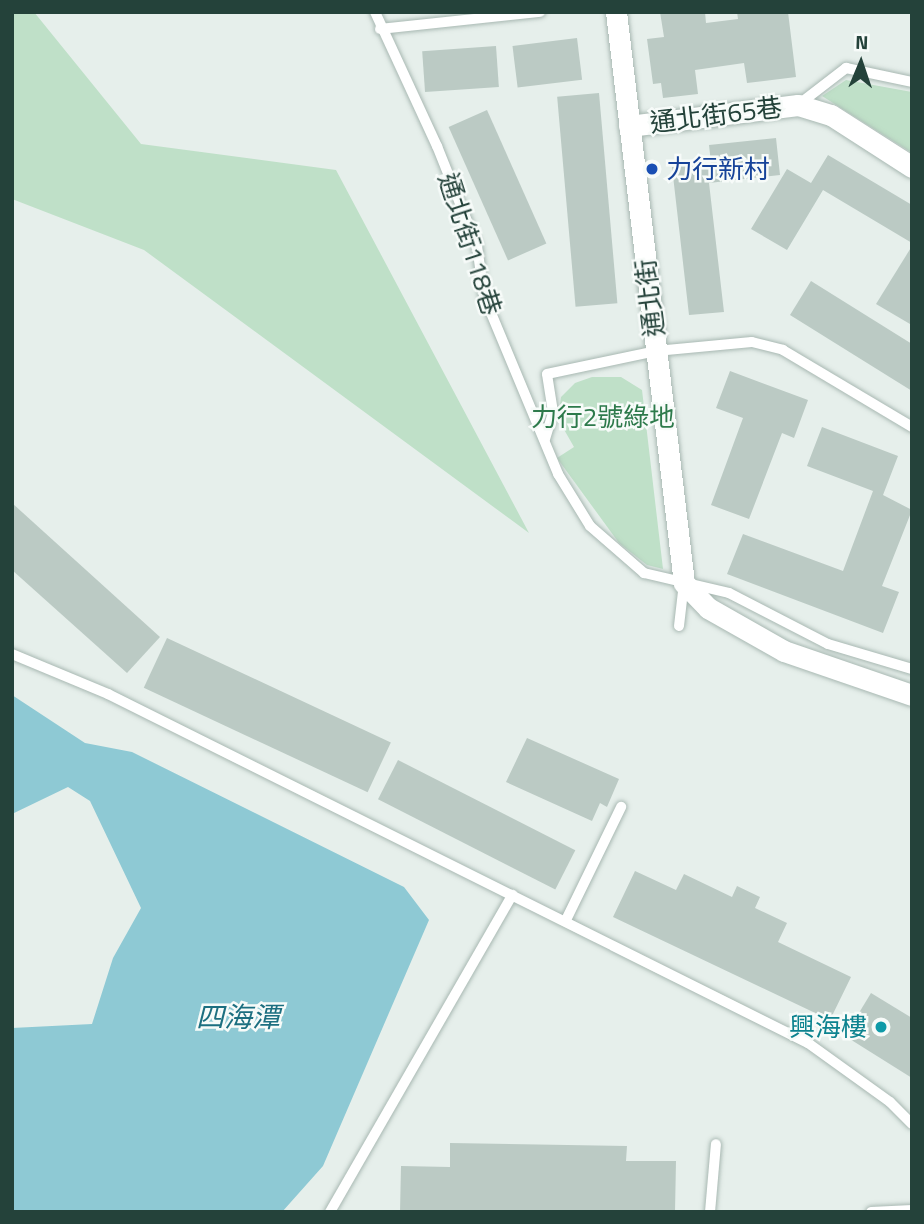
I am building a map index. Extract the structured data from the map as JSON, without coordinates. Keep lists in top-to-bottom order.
{
  "streets": {
    "street": ["通北街65巷", "通北街"],
    "lane": ["通北街118巷"]
  },
  "crossings": [
    ["通北街65巷", "通北街"],
    ["通北街118巷", "通北街"]
  ],
  "water": ["四海潭"],
  "parks": ["力行2號綠地"],
  "places": ["力行新村", "興海樓"],
  "north": "top"
}
